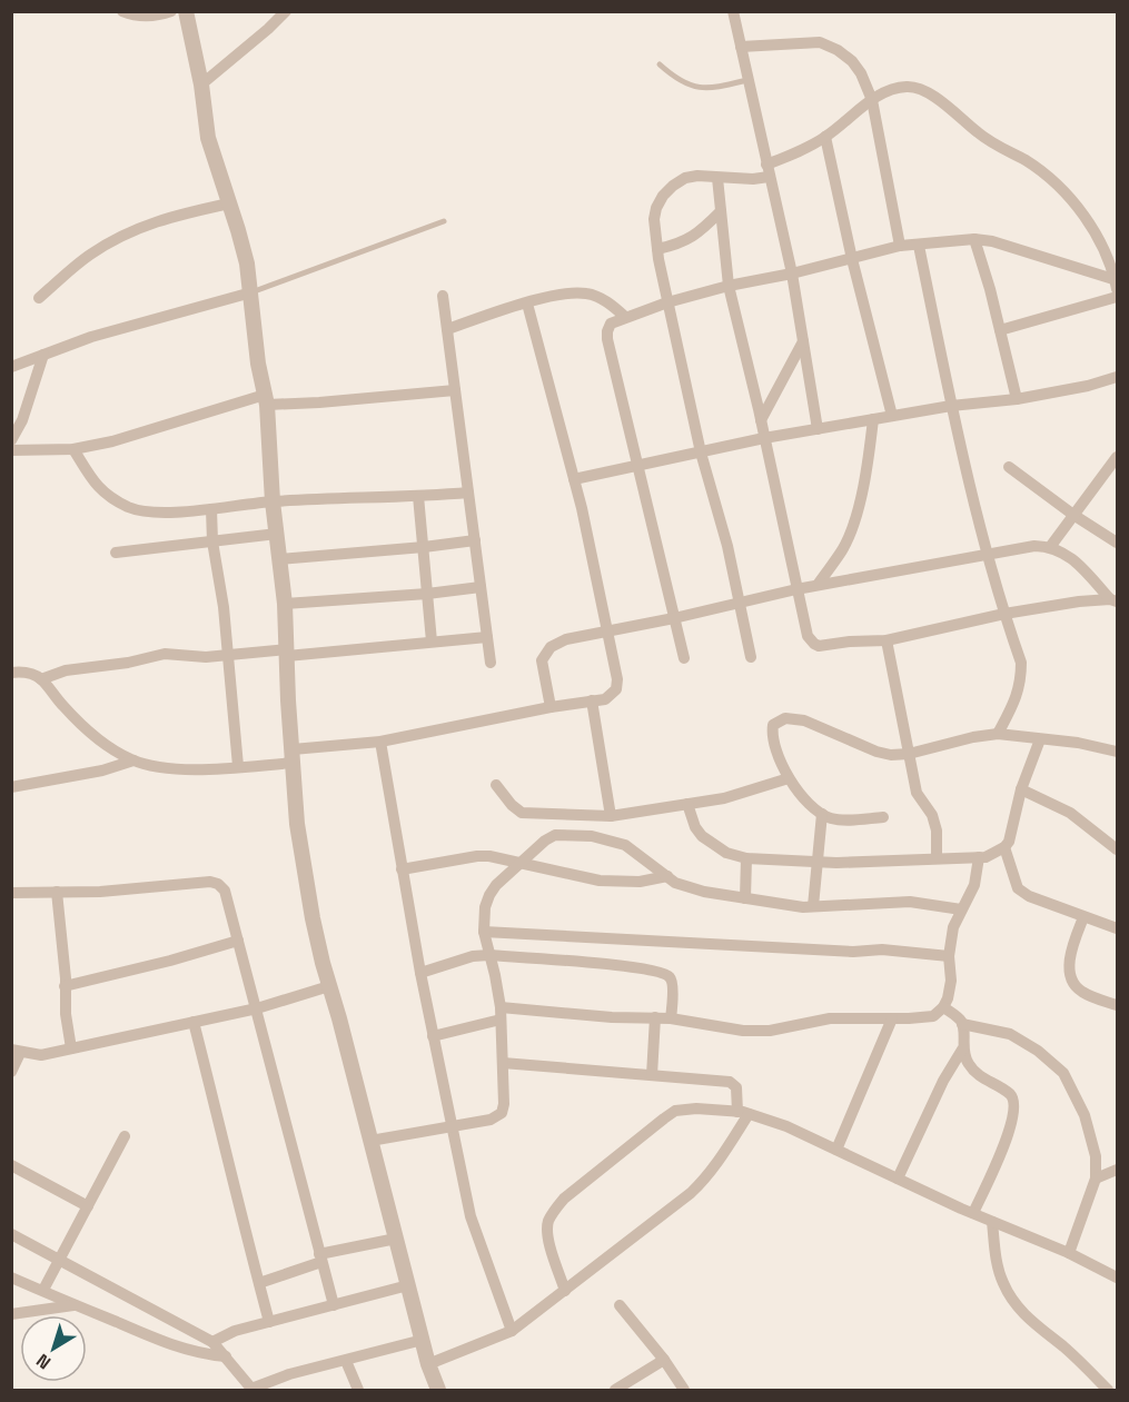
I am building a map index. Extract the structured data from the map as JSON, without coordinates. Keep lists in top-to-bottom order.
{
  "north": "bottom left"
}
